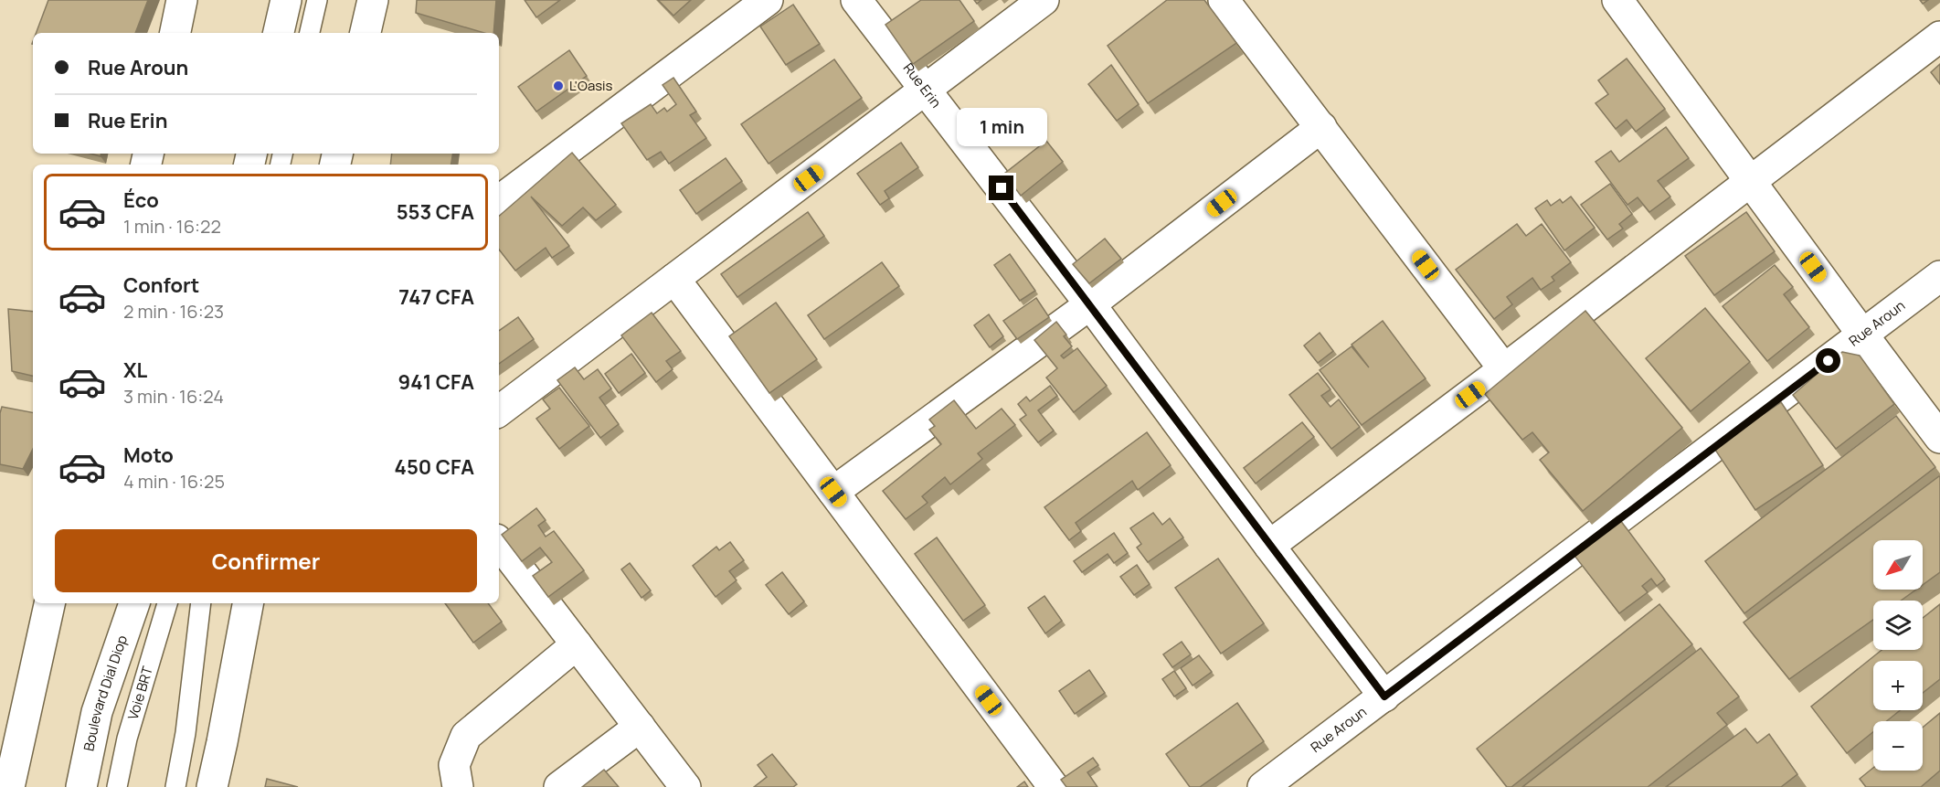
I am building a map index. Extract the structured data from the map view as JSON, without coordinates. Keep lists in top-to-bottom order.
{
  "streets": {
    "street": ["Rue Erin", "Rue Aroun", "Boulevard Dial Diop"],
    "lane": ["Voie BRT"]
  },
  "crossings": [
    ["Rue Erin", "Rue Aroun"]
  ],
  "places": ["L'Oasis"],
  "north": "bottom left",
  "page": {
    "banner": ["Rue Aroun", "Rue Erin"],
    "bubble": "1 min",
    "list": [
      {
        "name": "Éco",
        "note": "1 min · 16:22",
        "value": "553 CFA"
      },
      {
        "name": "Confort",
        "note": "2 min · 16:23",
        "value": "747 CFA"
      },
      {
        "name": "XL",
        "note": "3 min · 16:24",
        "value": "941 CFA"
      },
      {
        "name": "Moto",
        "note": "4 min · 16:25",
        "value": "450 CFA"
      }
    ],
    "buttons": "Confirmer",
    "map_buttons": ["+", "−"]
  }
}
